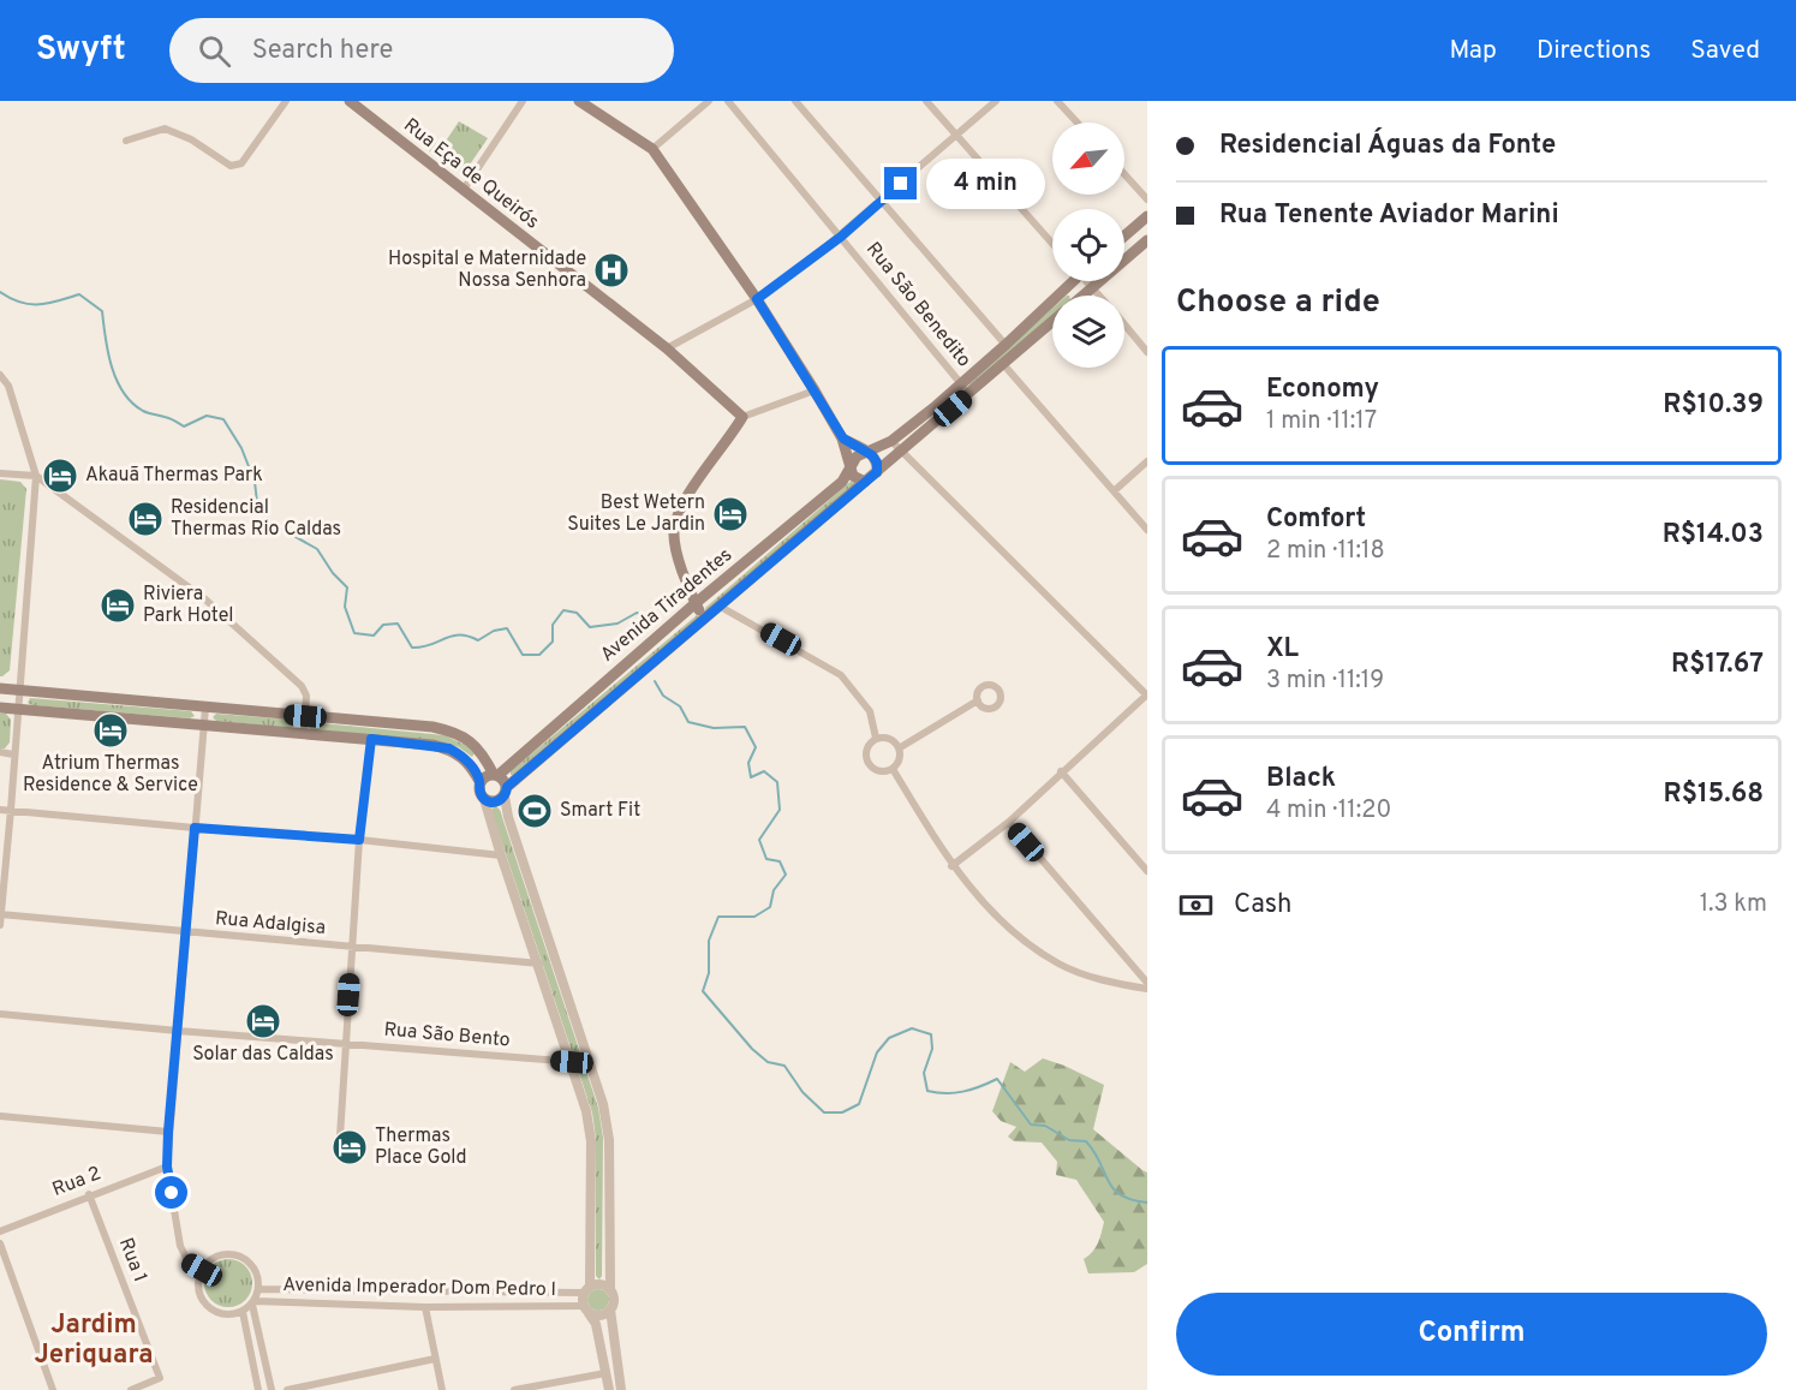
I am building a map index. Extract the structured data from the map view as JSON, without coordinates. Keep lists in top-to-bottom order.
{
  "streets": {
    "main road": ["Rua Eça de Queirós", "Avenida Tiradentes"],
    "street": [
      "Rua São Benedito",
      "Rua Adalgisa",
      "Rua São Bento",
      "Rua 2",
      "Rua 1",
      "Avenida Imperador Dom Pedro l"
    ]
  },
  "crossings": [
    ["Rua São Benedito", "Avenida Tiradentes"],
    ["Rua 2", "Rua 1"]
  ],
  "districts": ["Jardim Jeriquara"],
  "places": {
    "hospital": ["Hospital e Maternidade Nossa Senhora"],
    "hotel": [
      "Akauã Thermas Park",
      "Best Wetern Suites Le Jardin",
      "Residencial Thermas Rio Caldas",
      "Riviera Park Hotel",
      "Atrium Thermas Residence & Service",
      "Solar das Caldas",
      "Thermas Place Gold"
    ],
    "sports": ["Smart Fit"]
  },
  "north": "bottom left",
  "page": {
    "header": "Swyft",
    "search": "Search here",
    "nav": ["Map", "Directions", "Saved"],
    "banner": ["Residencial Águas da Fonte", "Rua Tenente Aviador Marini"],
    "bubble": "4 min",
    "heading": "Choose a ride",
    "list": [
      {
        "name": "Economy",
        "note": "1 min · 11:17",
        "value": "R$10.39"
      },
      {
        "name": "Comfort",
        "note": "2 min · 11:18",
        "value": "R$14.03"
      },
      {
        "name": "XL",
        "note": "3 min · 11:19",
        "value": "R$17.67"
      },
      {
        "name": "Black",
        "note": "4 min · 11:20",
        "value": "R$15.68"
      }
    ],
    "pay": ["Cash", "1.3 km"],
    "buttons": "Confirm"
  }
}
